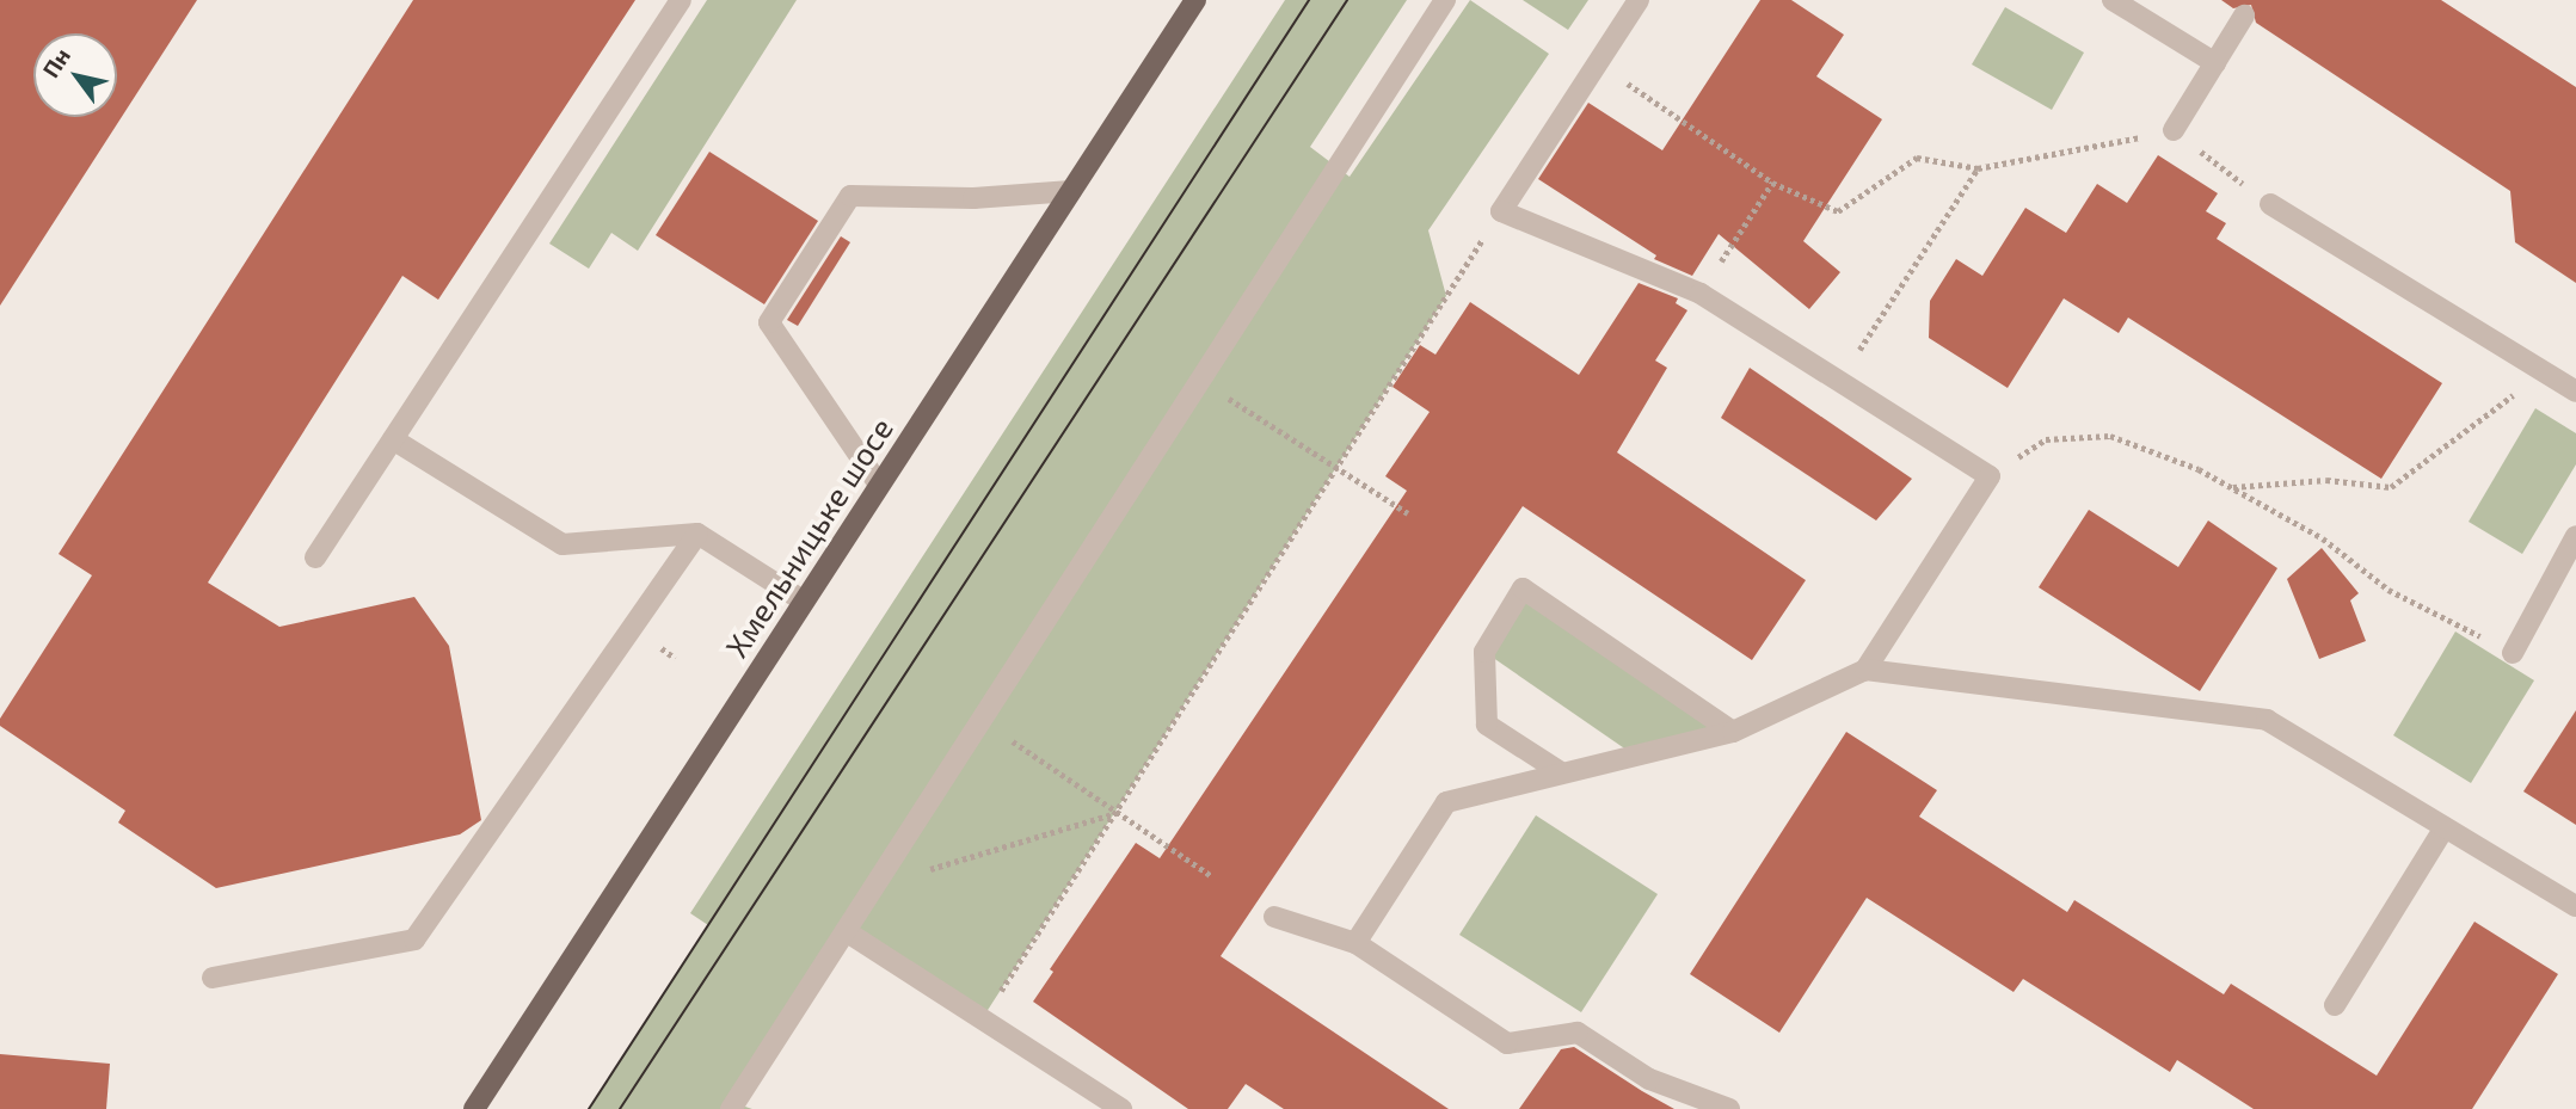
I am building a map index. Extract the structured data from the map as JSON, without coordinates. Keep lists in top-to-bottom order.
{
  "streets": {
    "main road": ["Хмельницьке шосе"]
  },
  "north": "top left"
}
